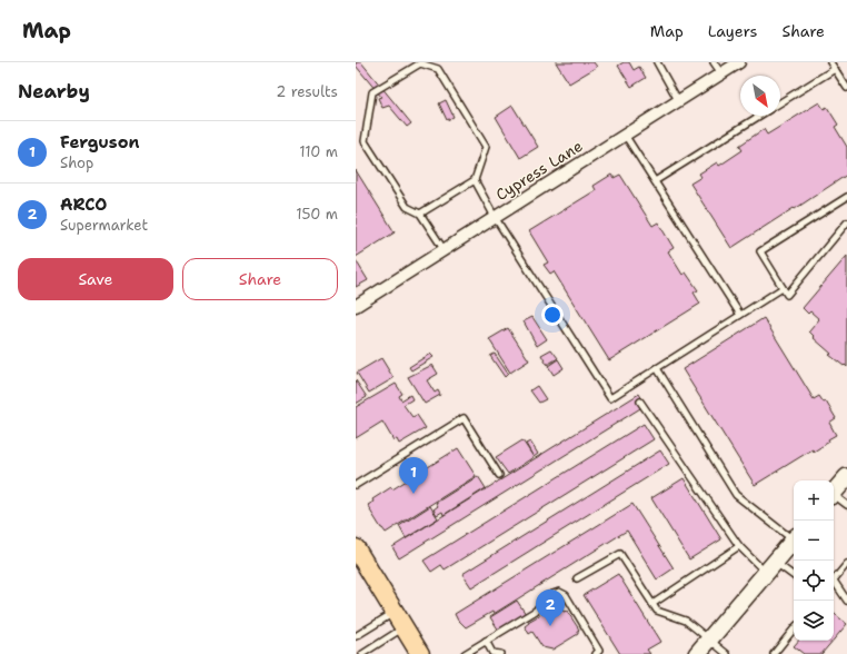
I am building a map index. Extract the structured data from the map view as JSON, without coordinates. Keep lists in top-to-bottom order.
{
  "streets": {
    "street": ["Cypress Lane"]
  },
  "north": "bottom right",
  "page": {
    "header": "Map",
    "nav": ["Map", "Layers", "Share"],
    "heading": ["Nearby", "2 results"],
    "list": [
      {
        "mark": "1",
        "name": "Ferguson",
        "note": "Shop",
        "value": "110 m"
      },
      {
        "mark": "2",
        "name": "ARCO",
        "note": "Supermarket",
        "value": "150 m"
      }
    ],
    "buttons": ["Save", "Share"],
    "pins": ["1", "2"],
    "map_buttons": ["+", "−"]
  }
}
